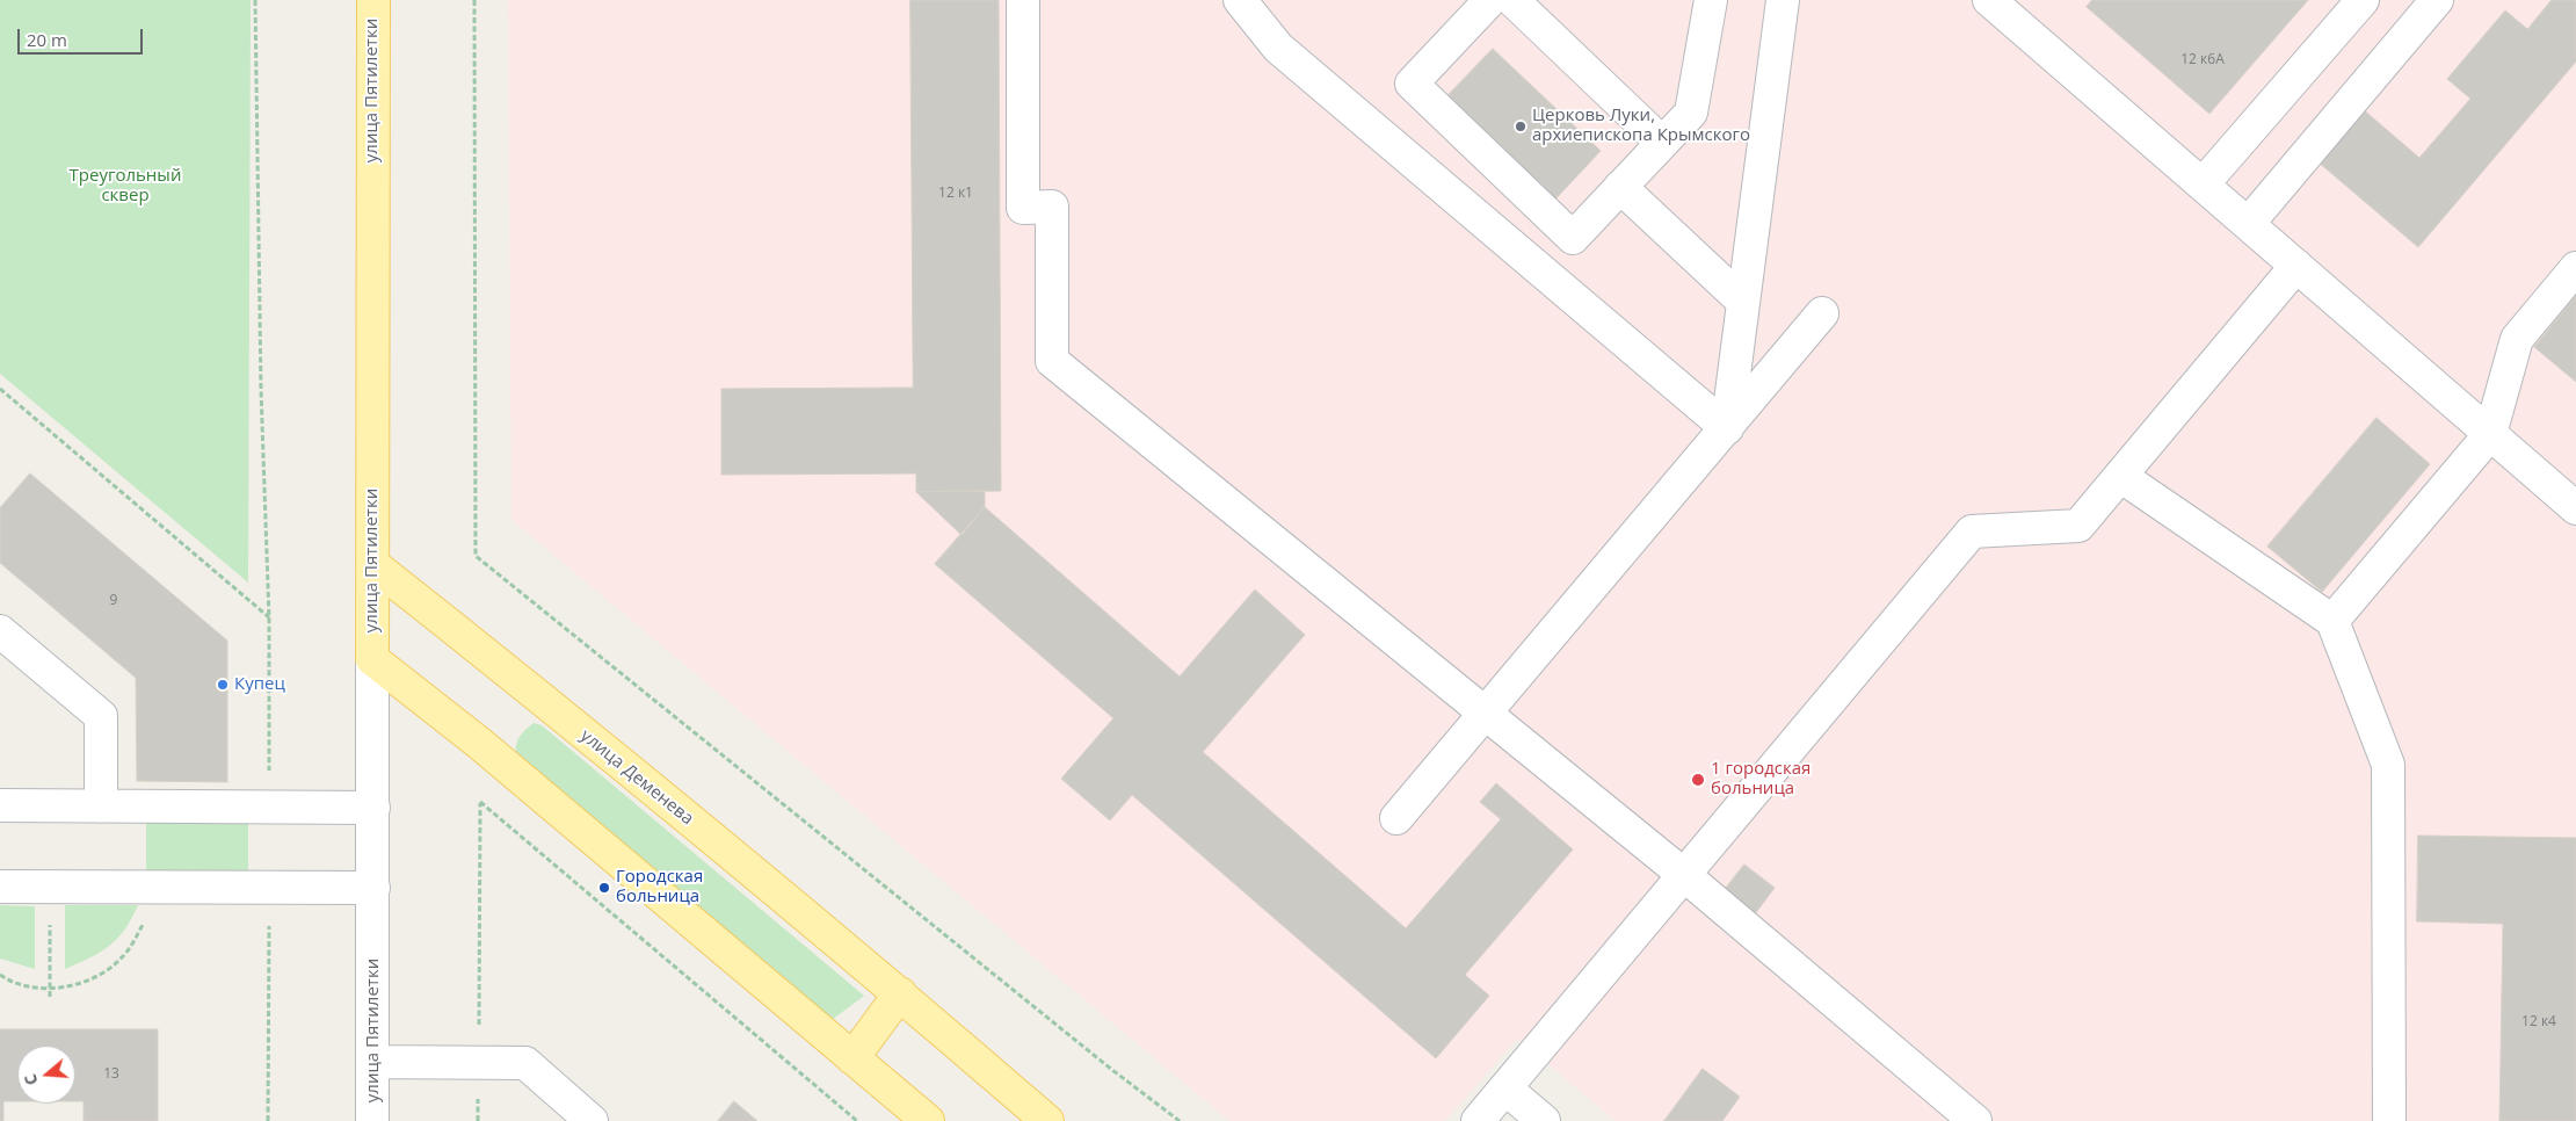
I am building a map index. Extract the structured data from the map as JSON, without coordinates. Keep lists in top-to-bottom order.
{
  "streets": {
    "main road": ["улица Пятилетки", "улица Деменева"]
  },
  "crossings": [
    ["улица Пятилетки", "улица Деменева"]
  ],
  "parks": ["Треугольный сквер"],
  "places": [
    "Церковь Луки, архиепископа Крымского",
    "Купец",
    "1 городская больница",
    "Городская больница"
  ],
  "house_numbers": [
    "12 к6А",
    "12 к1",
    "9",
    "12 к4",
    "13"
  ],
  "scale_bar": "20 m",
  "north": "left"
}
